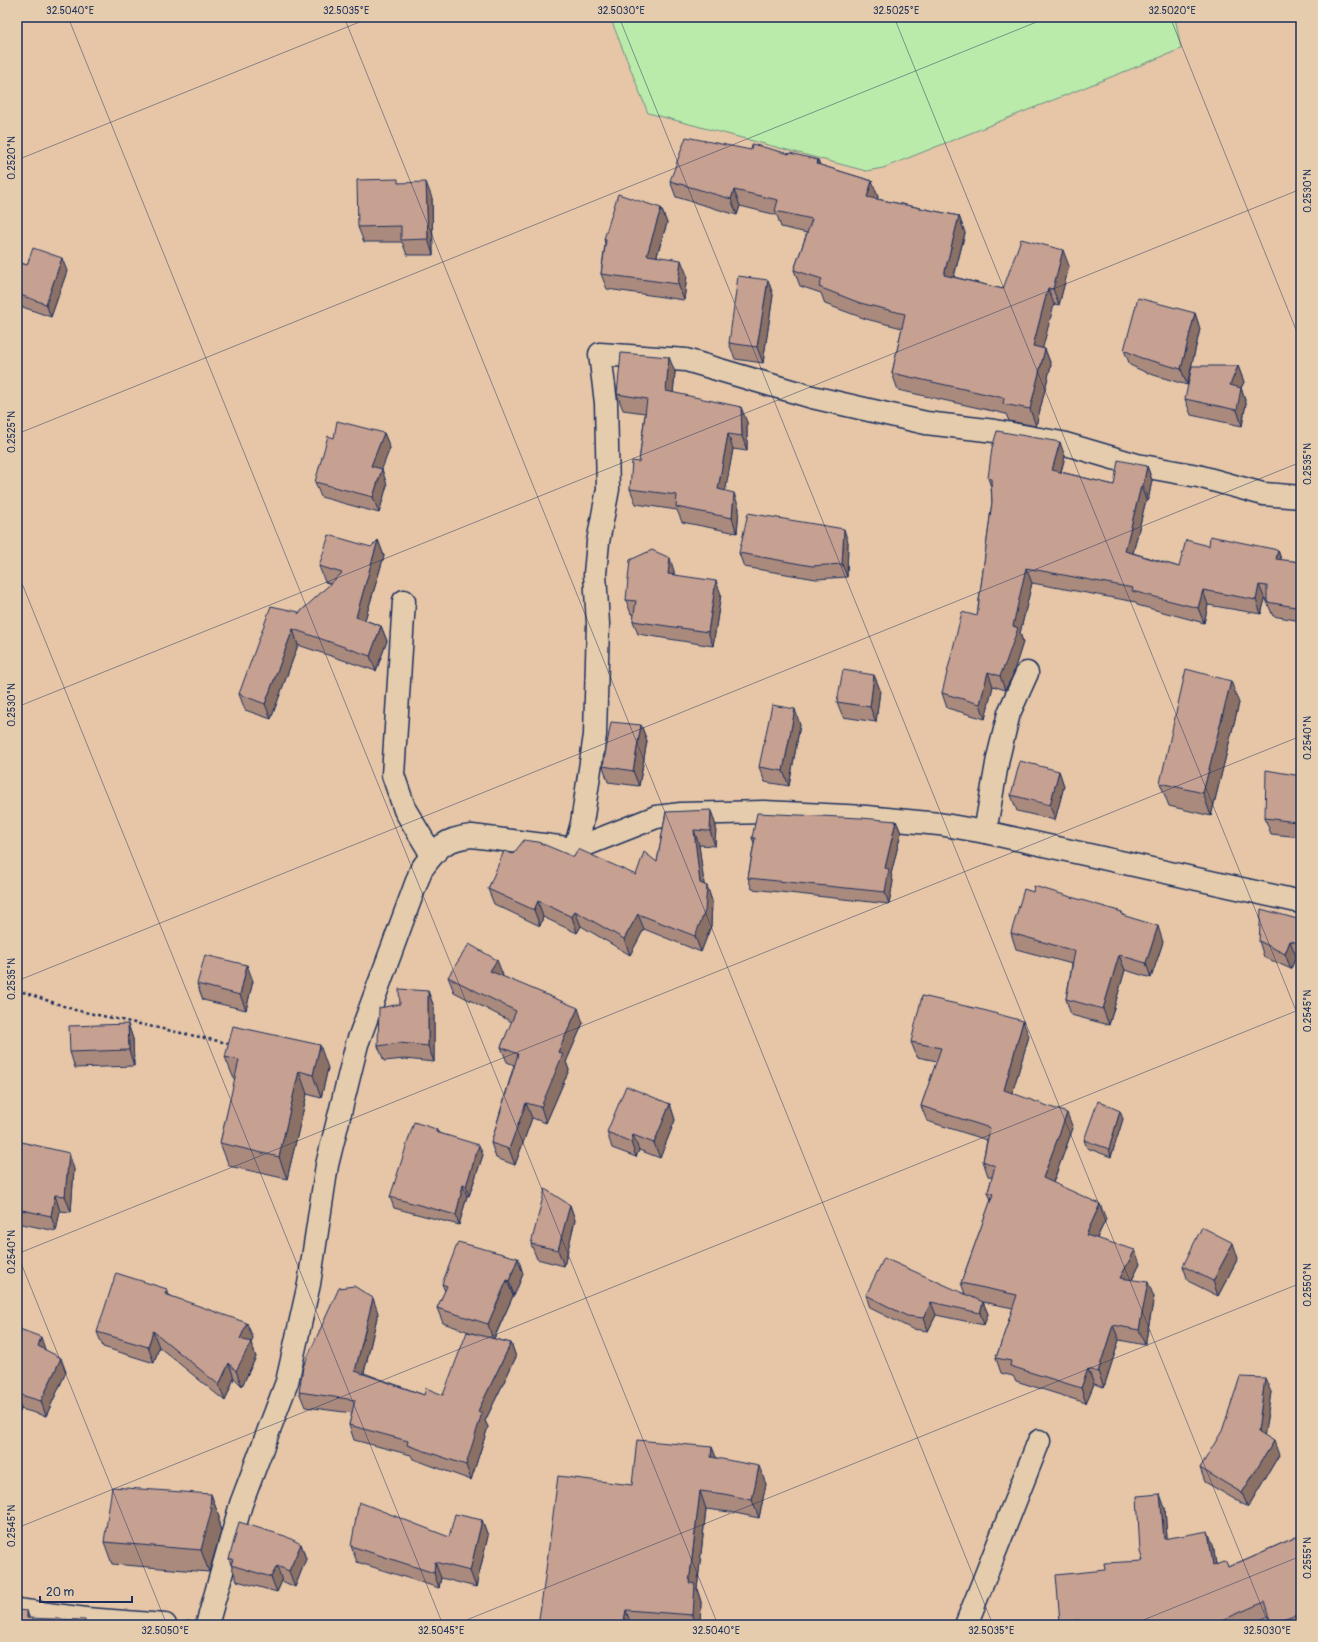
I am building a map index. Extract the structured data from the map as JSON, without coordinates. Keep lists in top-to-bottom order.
{
  "scale_bar": "20 m",
  "coordinates": [
    "32.5040°E",
    "32.5035°E",
    "32.5030°E",
    "32.5025°E",
    "32.5020°E",
    "0.2520°N",
    "0.2530°N",
    "0.2525°N",
    "0.2535°N",
    "0.2540°N",
    "0.2545°N",
    "0.2550°N",
    "0.2555°N",
    "32.5050°E",
    "32.5045°E"
  ]
}
